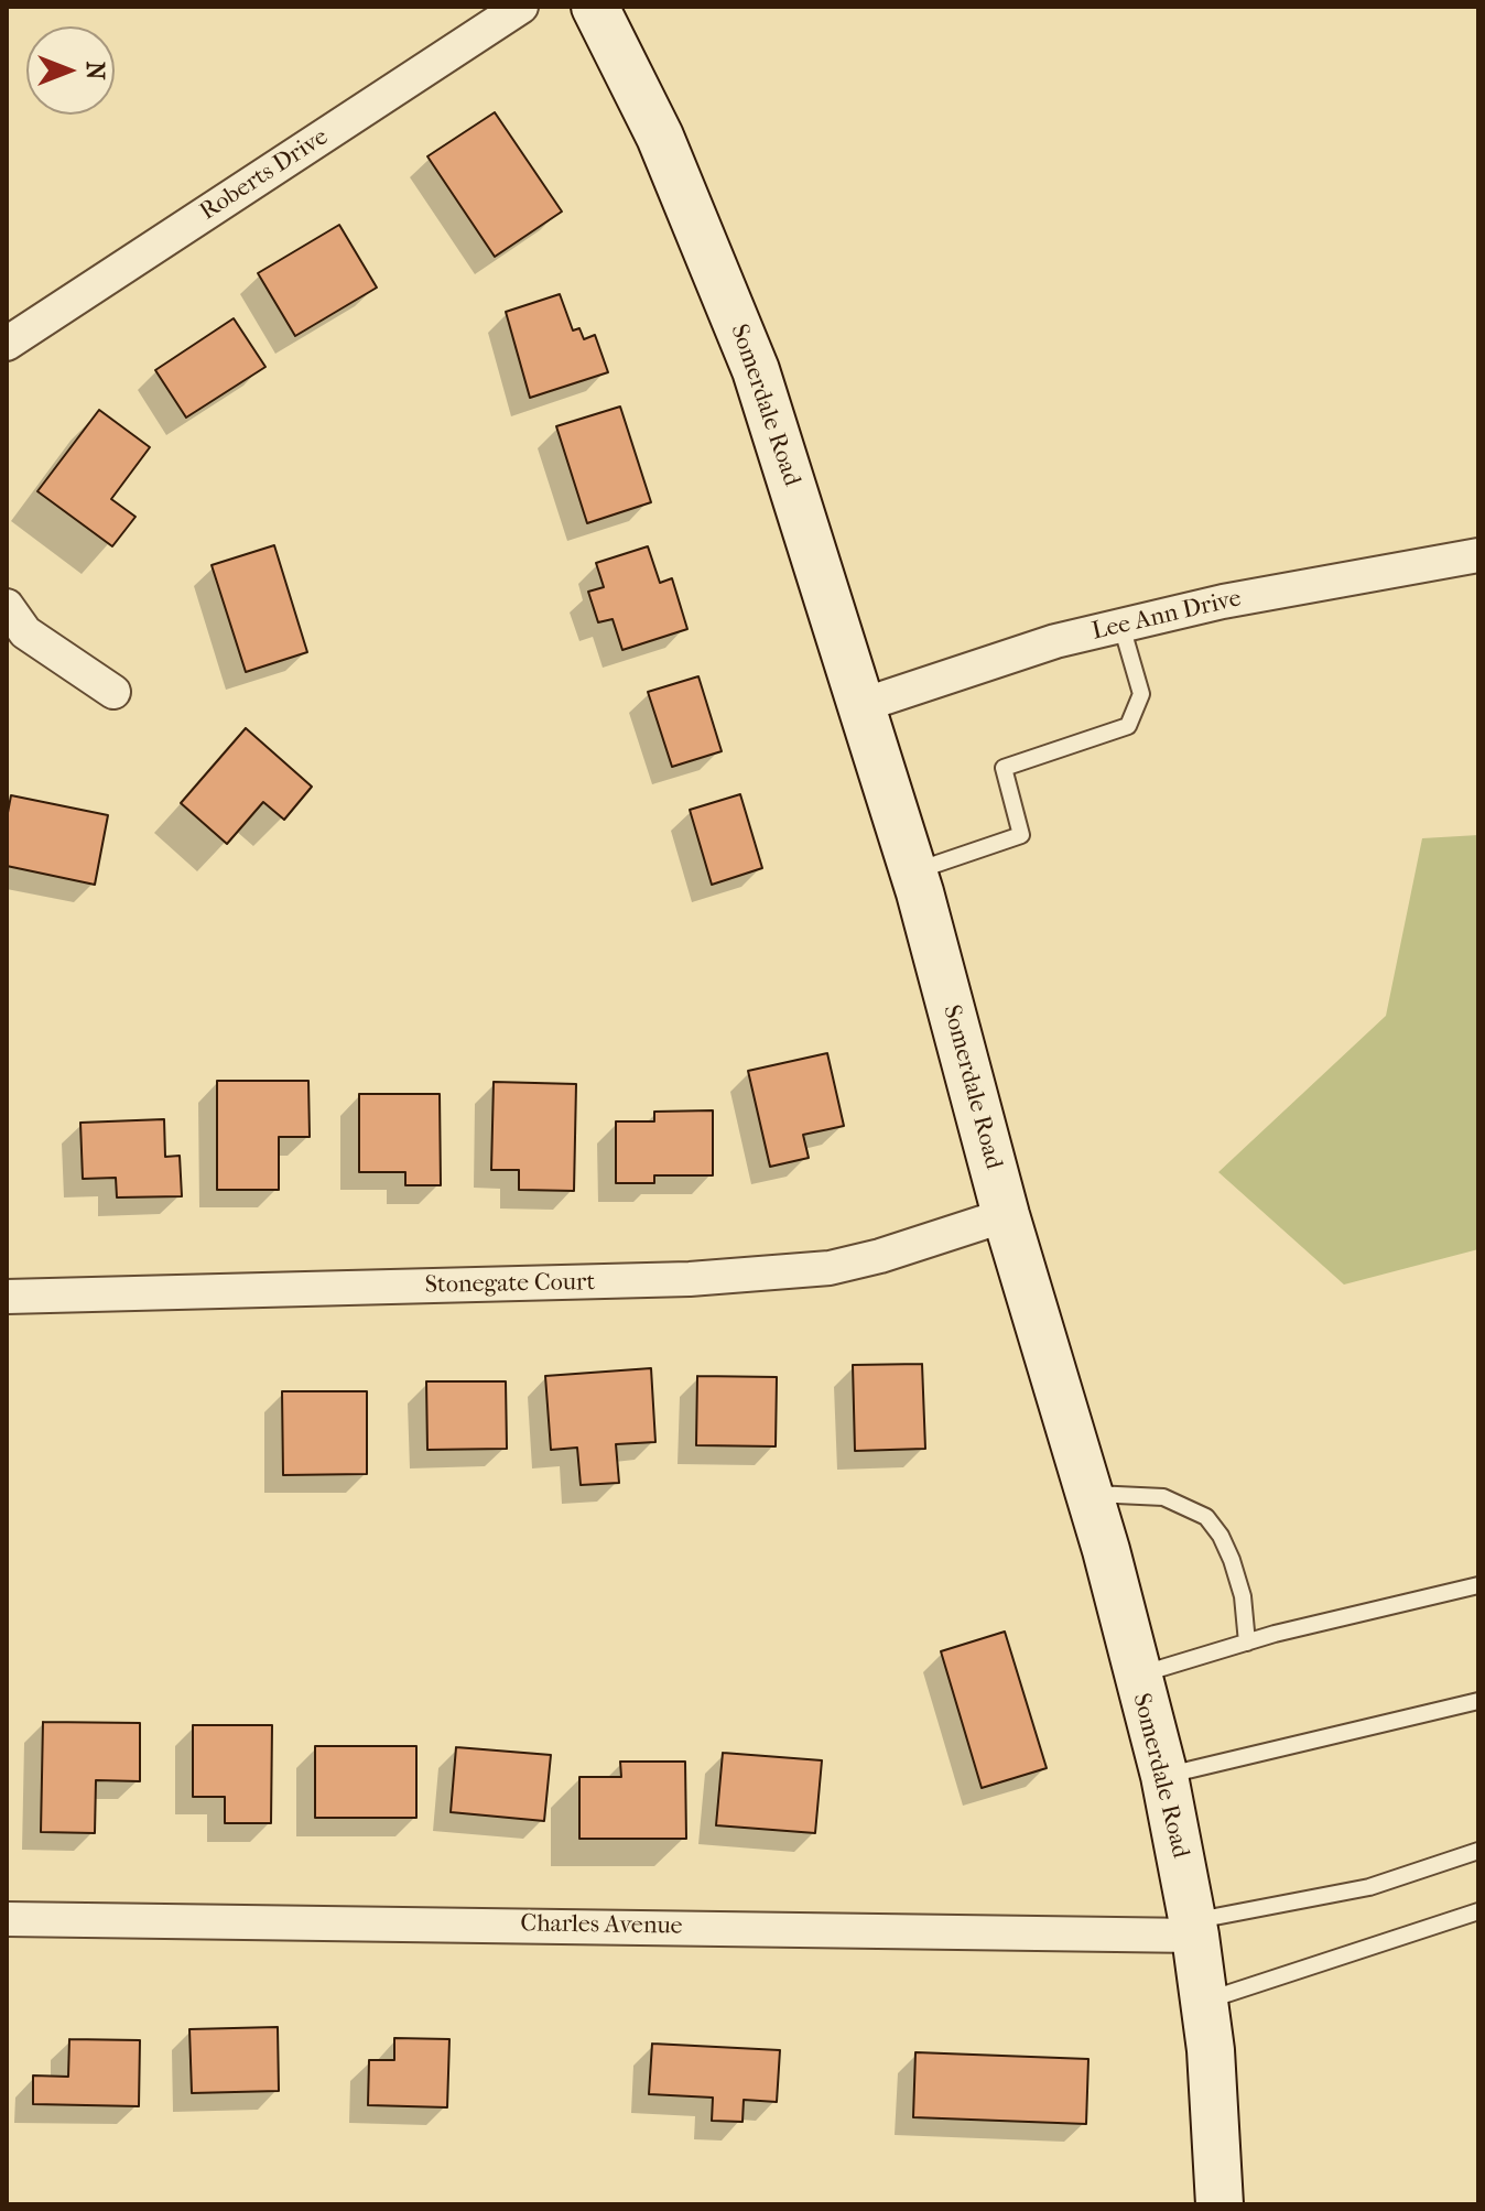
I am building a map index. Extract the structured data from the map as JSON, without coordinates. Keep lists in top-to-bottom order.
{
  "streets": {
    "main road": ["Somerdale Road"],
    "street": [
      "Roberts Drive",
      "Lee Ann Drive",
      "Stonegate Court",
      "Charles Avenue"
    ]
  },
  "crossings": [
    ["Somerdale Road", "Lee Ann Drive"],
    ["Somerdale Road", "Stonegate Court"],
    ["Somerdale Road", "Charles Avenue"]
  ],
  "north": "right"
}
